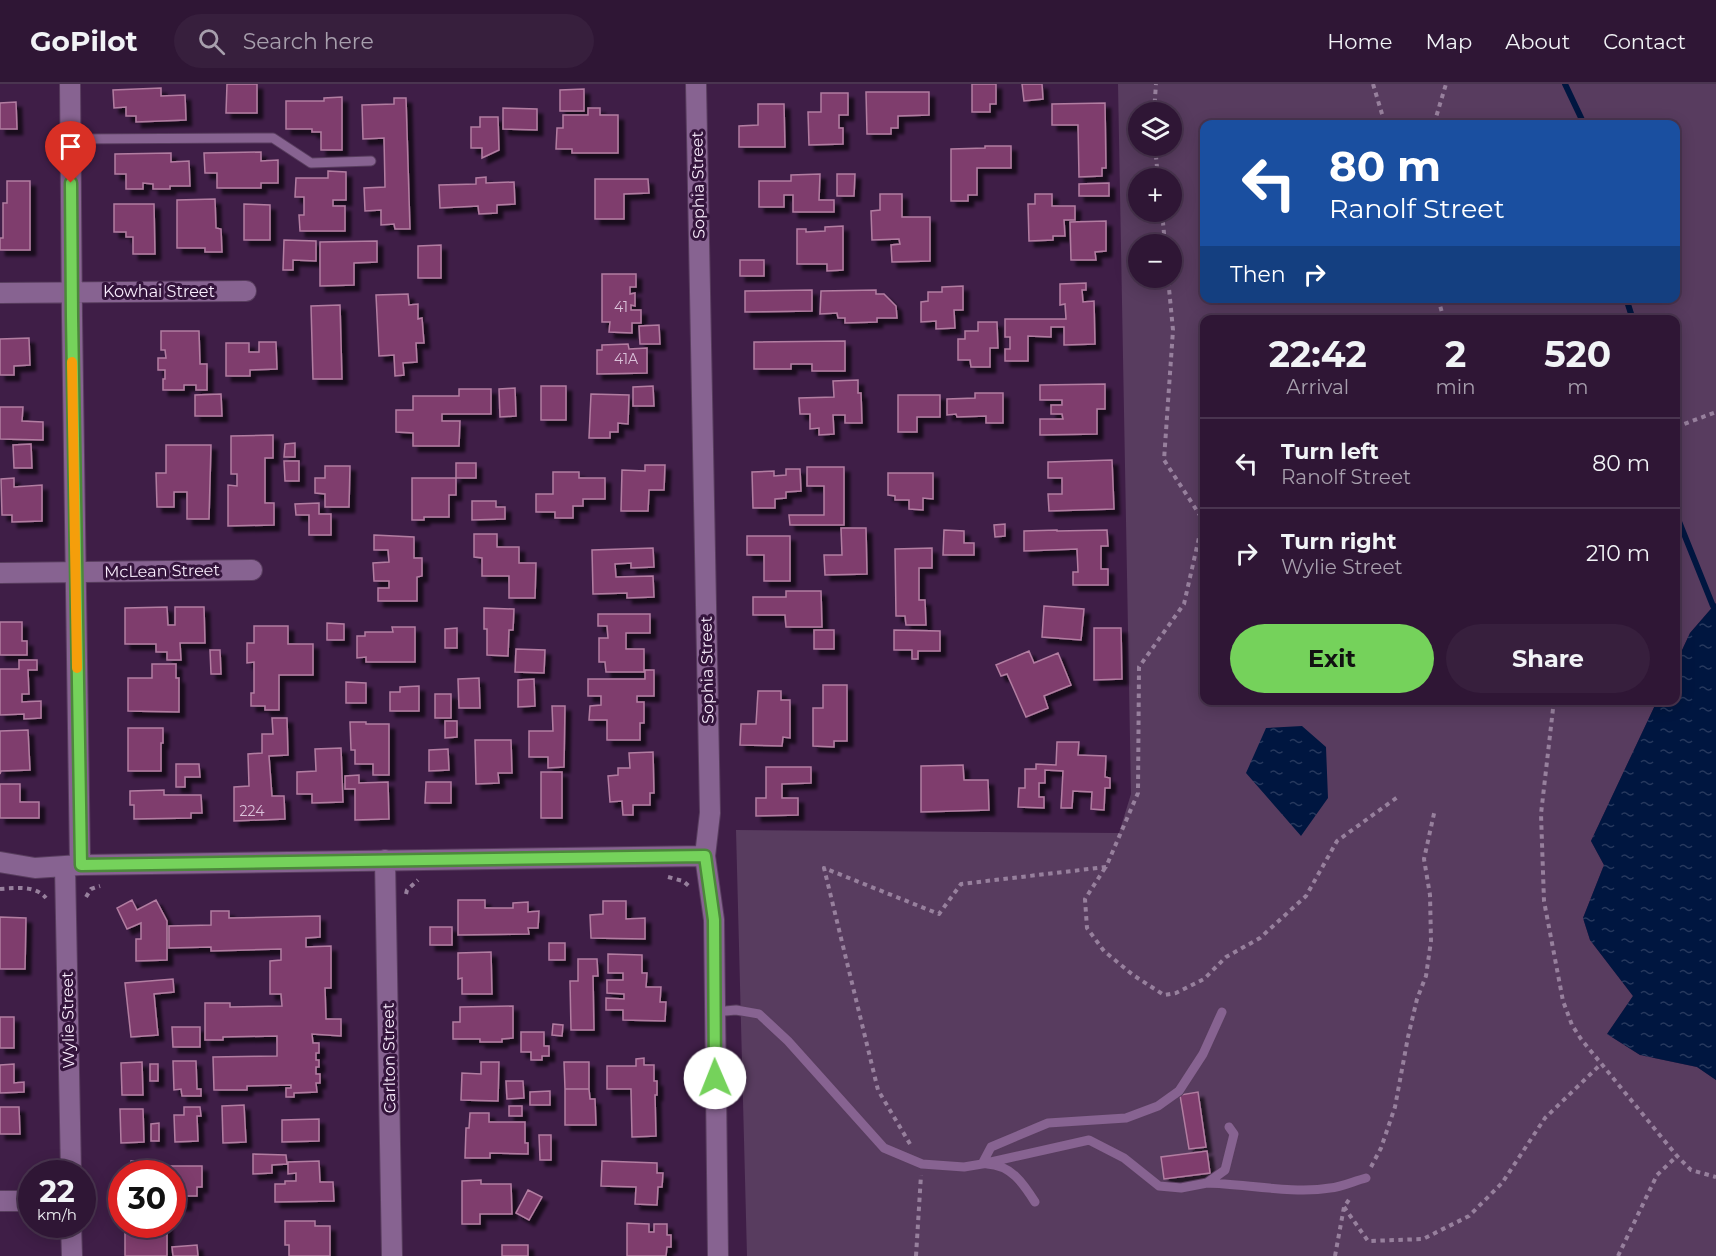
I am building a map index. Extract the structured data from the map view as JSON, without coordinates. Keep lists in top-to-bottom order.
{
  "streets": {
    "street": [
      "Sophia Street",
      "Kowhai Street",
      "McLean Street",
      "Wylie Street",
      "Carlton Street"
    ]
  },
  "crossings": [
    ["Kowhai Street", "Wylie Street"],
    ["McLean Street", "Wylie Street"]
  ],
  "house_numbers": ["41", "41A", "224"],
  "page": {
    "header": "GoPilot",
    "search": "Search here",
    "nav": [
      "Home",
      "Map",
      "About",
      "Contact"
    ],
    "map_buttons": ["+", "−"],
    "turn": ["80 m", "Ranolf Street"],
    "then": "Then",
    "eta": [
      "22:42",
      "Arrival",
      "2",
      "min",
      "520",
      "m"
    ],
    "list": [
      {
        "name": "Turn left",
        "note": "Ranolf Street",
        "value": "80 m"
      },
      {
        "name": "Turn right",
        "note": "Wylie Street",
        "value": "210 m"
      }
    ],
    "buttons": ["Exit", "Share"],
    "speed": "22 km/h",
    "limit": "30"
  }
}
